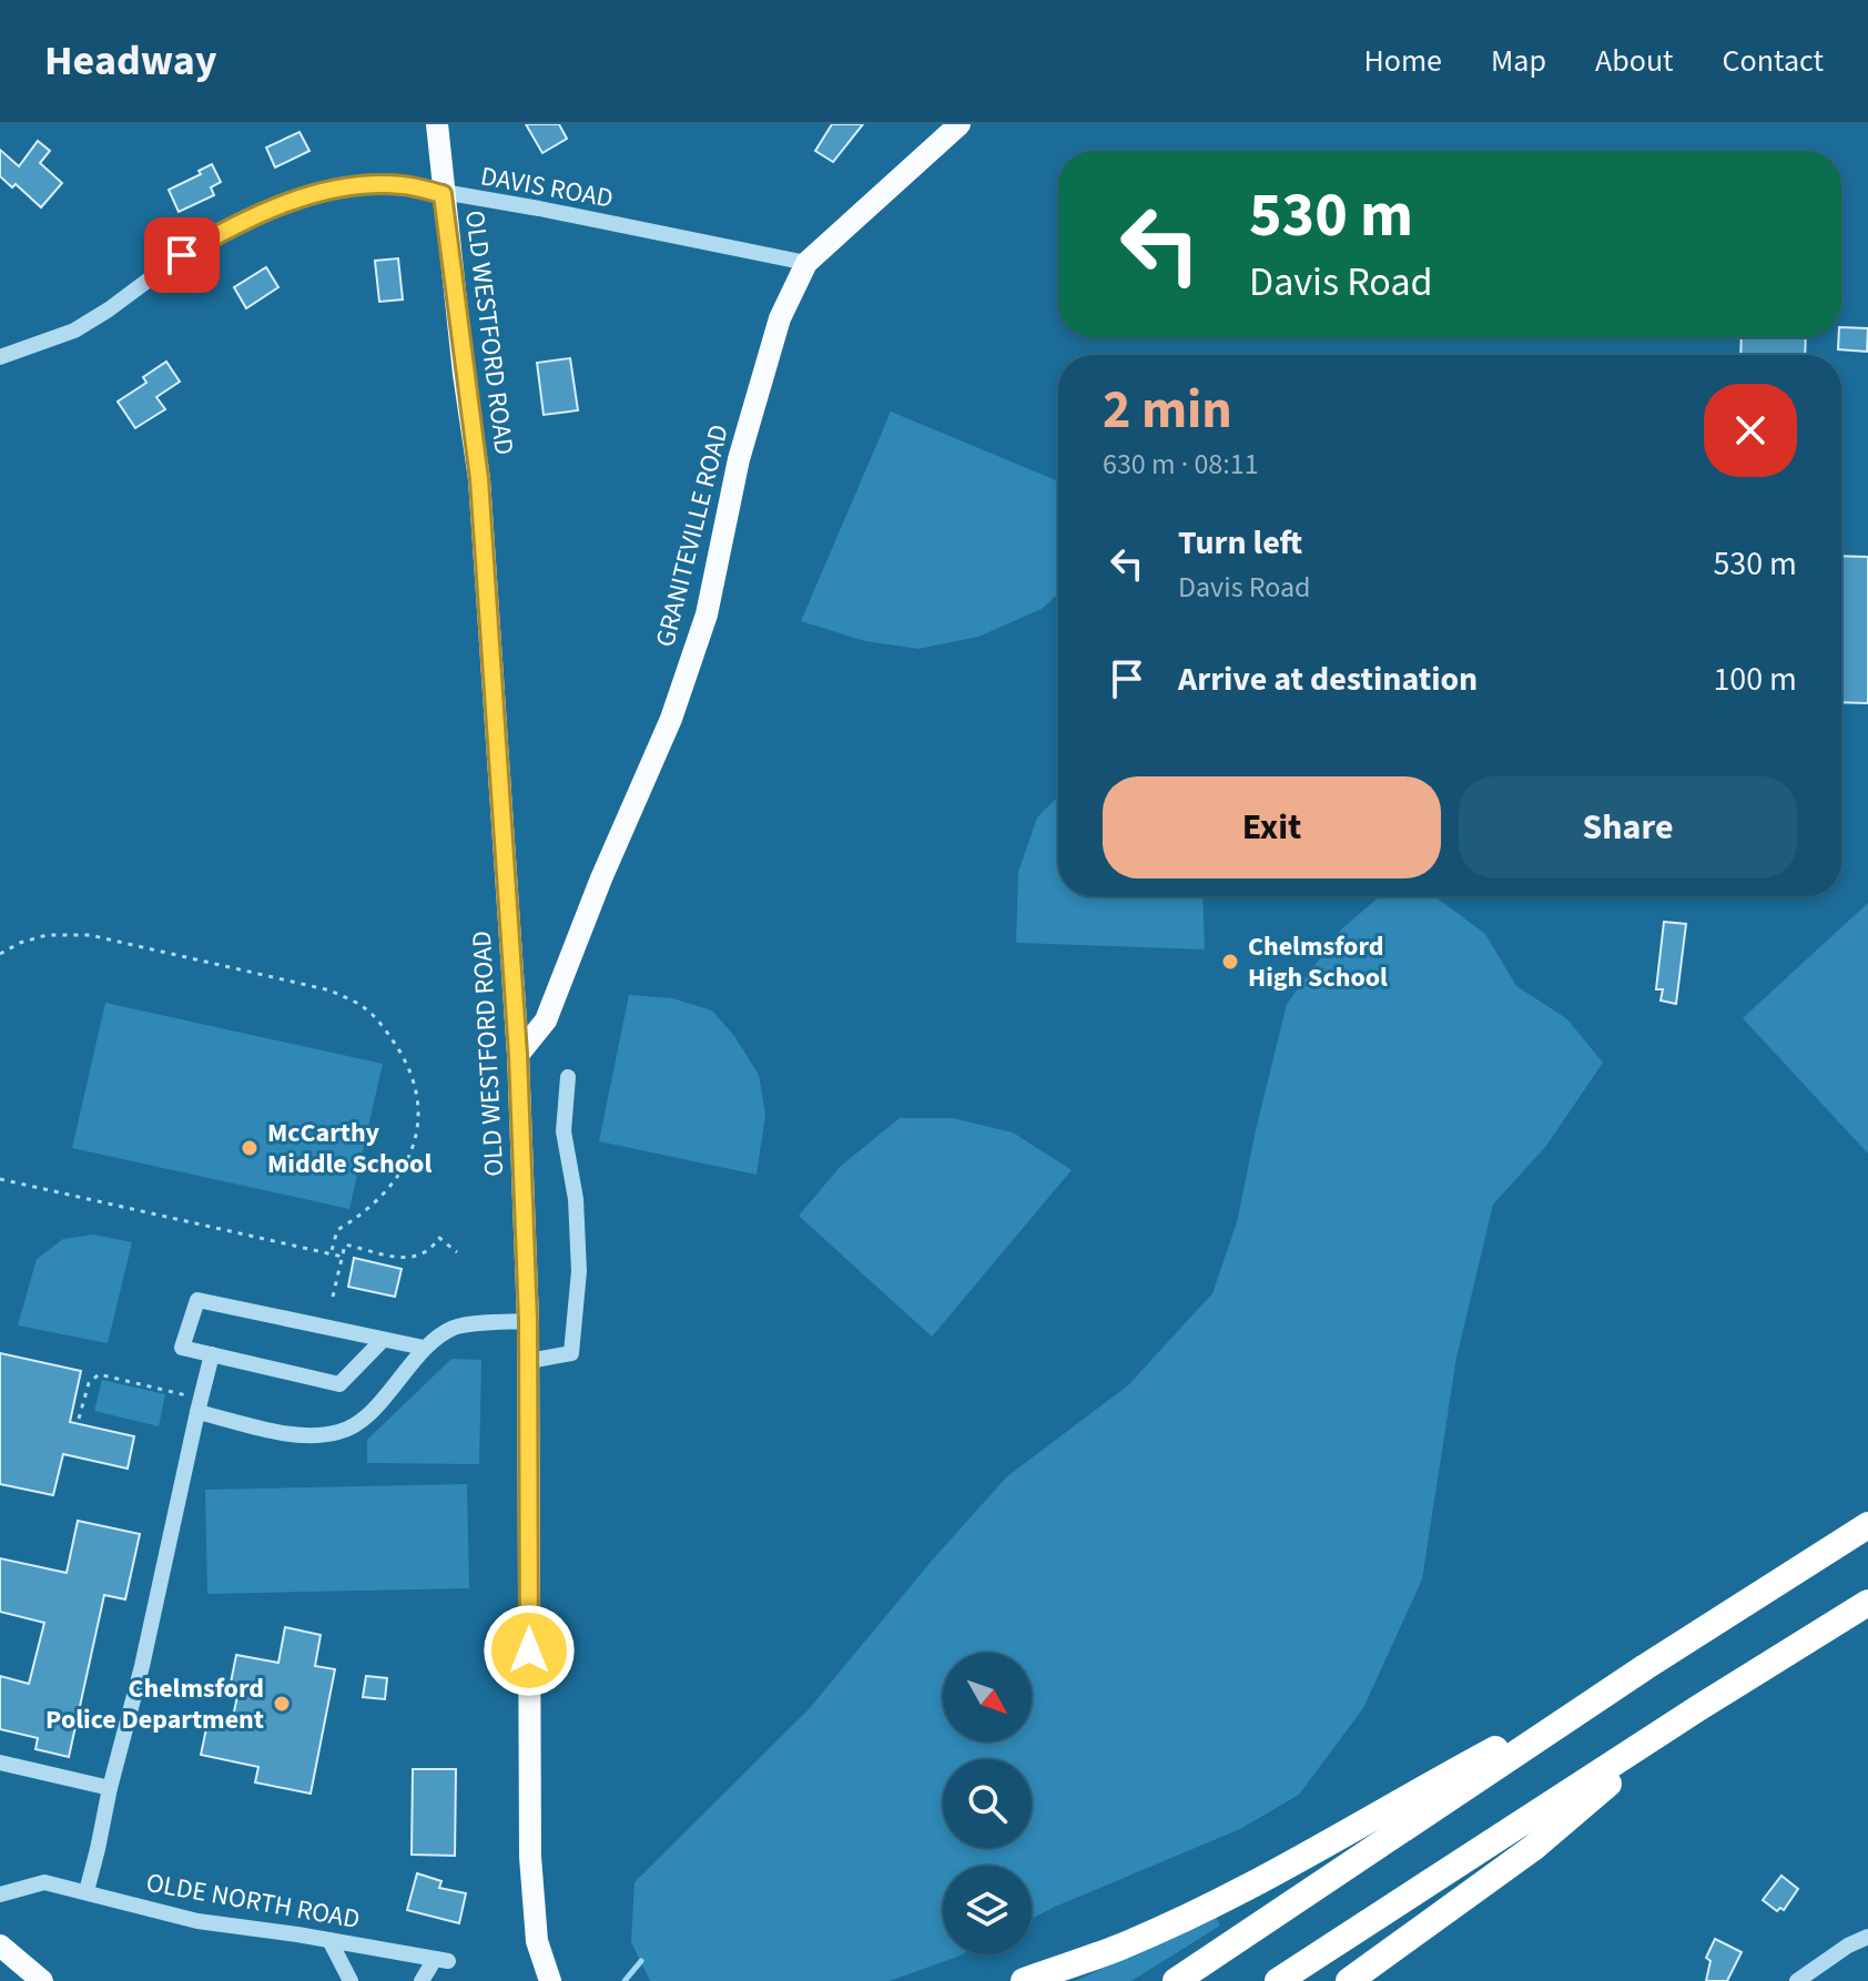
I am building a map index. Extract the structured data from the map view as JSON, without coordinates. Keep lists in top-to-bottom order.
{
  "streets": {
    "main road": ["OLD WESTFORD ROAD", "GRANITEVILLE ROAD"],
    "street": ["DAVIS ROAD", "OLDE NORTH ROAD"]
  },
  "crossings": [
    ["DAVIS ROAD", "OLD WESTFORD ROAD"],
    ["DAVIS ROAD", "GRANITEVILLE ROAD"],
    ["OLD WESTFORD ROAD", "GRANITEVILLE ROAD"]
  ],
  "places": ["Chelmsford High School", "McCarthy Middle School", "Chelmsford Police Department"],
  "north": "bottom right",
  "page": {
    "header": "Headway",
    "nav": [
      "Home",
      "Map",
      "About",
      "Contact"
    ],
    "turn": ["530 m", "Davis Road"],
    "heading": ["2 min", "630 m · 08:11"],
    "list": [
      {
        "name": "Turn left",
        "note": "Davis Road",
        "value": "530 m"
      },
      {
        "name": "Arrive at destination",
        "value": "100 m"
      }
    ],
    "buttons": ["Exit", "Share"]
  }
}
